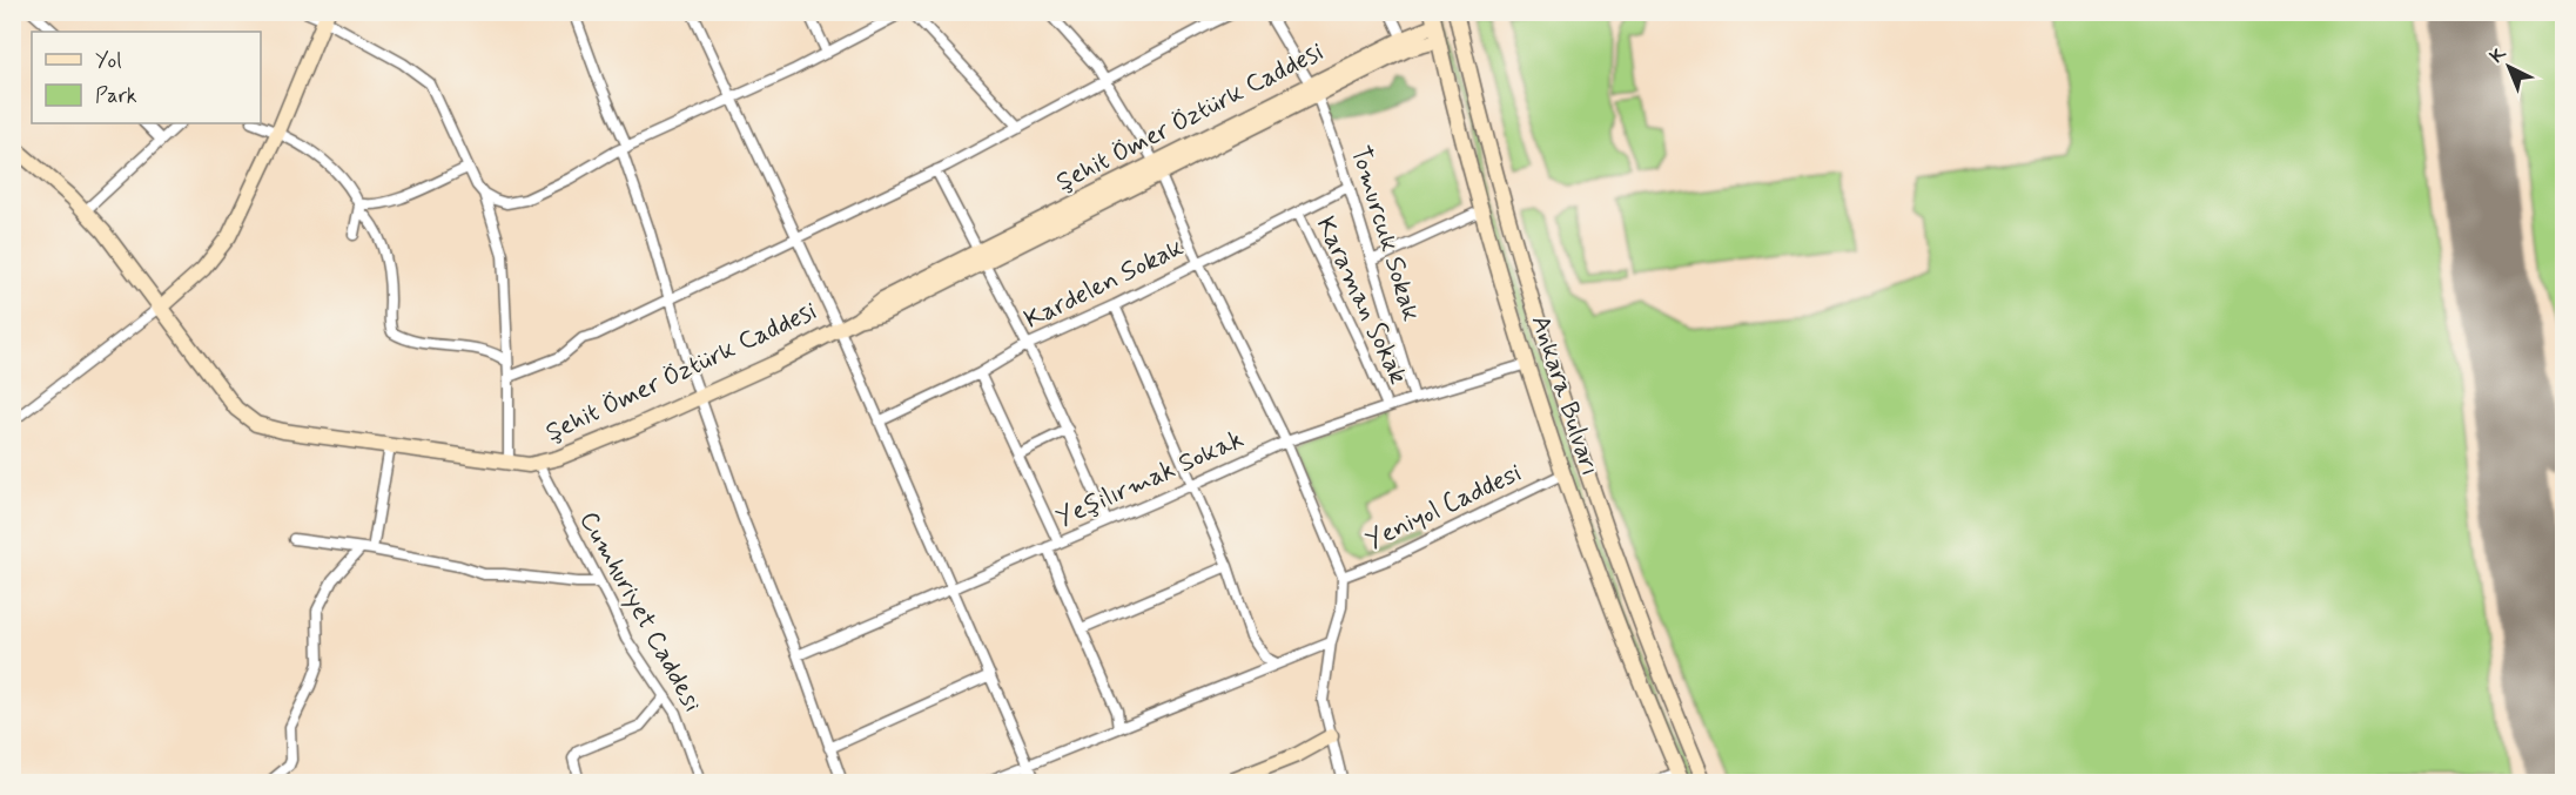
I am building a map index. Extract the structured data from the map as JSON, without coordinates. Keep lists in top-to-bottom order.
{
  "streets": {
    "street": [
      "Şehit Ömer Öztürk Caddesi",
      "Tomurcuk Sokak",
      "Kardelen Sokak",
      "Karaman Sokak",
      "Ankara Bulvarı",
      "Yeşilırmak Sokak",
      "Yeniyol Caddesi",
      "Cumhuriyet Caddesi"
    ]
  },
  "crossings": [
    ["Şehit Ömer Öztürk Caddesi", "Tomurcuk Sokak"],
    ["Şehit Ömer Öztürk Caddesi", "Ankara Bulvarı"],
    ["Şehit Ömer Öztürk Caddesi", "Cumhuriyet Caddesi"],
    ["Tomurcuk Sokak", "Kardelen Sokak"],
    ["Tomurcuk Sokak", "Yeşilırmak Sokak"],
    ["Kardelen Sokak", "Karaman Sokak"],
    ["Karaman Sokak", "Yeşilırmak Sokak"],
    ["Ankara Bulvarı", "Yeşilırmak Sokak"],
    ["Ankara Bulvarı", "Yeniyol Caddesi"]
  ],
  "legend": ["Yol", "Park"],
  "north": "top left"
}
